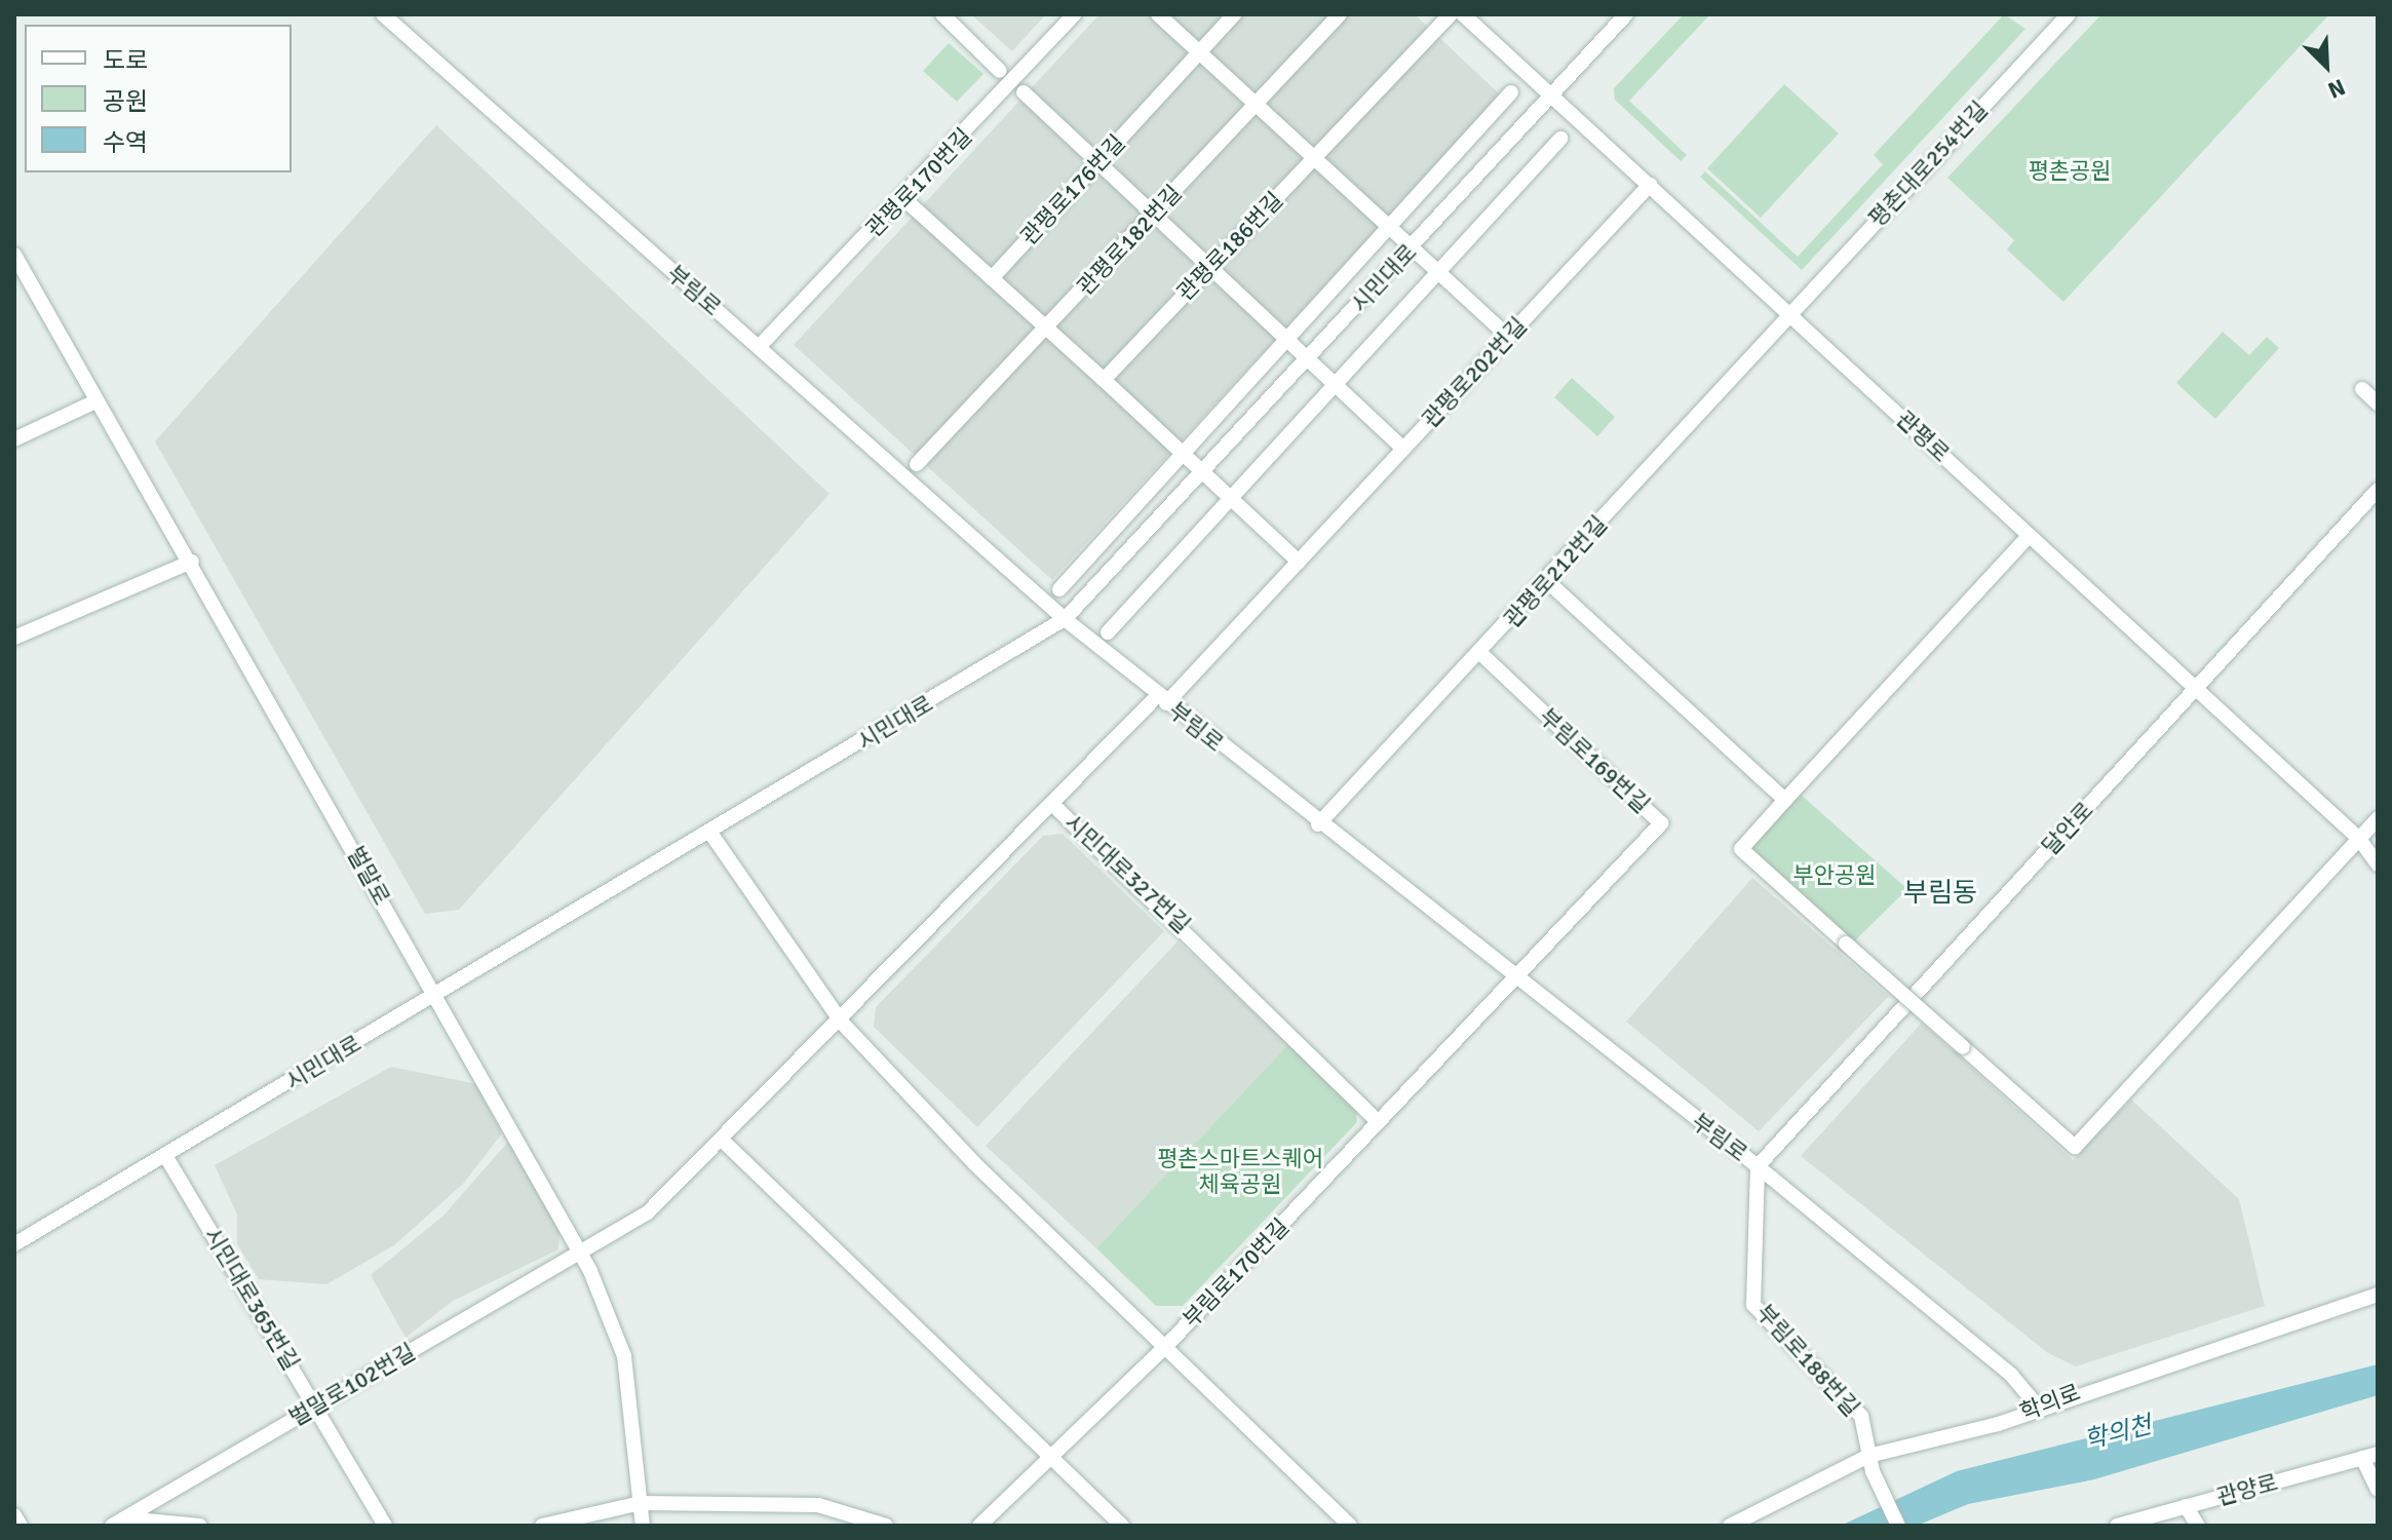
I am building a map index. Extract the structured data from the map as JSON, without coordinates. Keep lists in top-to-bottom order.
{
  "streets": {
    "street": [
      "평촌대로254번길",
      "관평로170번길",
      "관평로176번길",
      "관평로182번길",
      "관평로186번길",
      "시민대로",
      "부림로",
      "관평로202번길",
      "관평로",
      "관평로212번길",
      "부림로169번길",
      "달안로",
      "시민대로327번길",
      "벌말로",
      "부림로170번길",
      "시민대로365번길",
      "부림로188번길",
      "벌말로102번길",
      "학의로",
      "관양로"
    ]
  },
  "crossings": [
    ["평촌대로254번길", "관평로"],
    ["평촌대로254번길", "관평로212번길"],
    ["관평로170번길", "부림로"],
    ["시민대로", "부림로"],
    ["시민대로", "관평로"],
    ["시민대로", "벌말로"],
    ["시민대로", "시민대로365번길"],
    ["부림로", "관평로202번길"],
    ["부림로", "관평로212번길"],
    ["부림로", "부림로169번길"],
    ["부림로", "달안로"],
    ["부림로", "부림로170번길"],
    ["부림로", "부림로188번길"],
    ["부림로", "학의로"],
    ["관평로202번길", "관평로"],
    ["관평로202번길", "시민대로327번길"],
    ["관평로", "관평로212번길"],
    ["관평로", "달안로"],
    ["관평로212번길", "부림로169번길"],
    ["부림로169번길", "부림로170번길"],
    ["달안로", "부림로188번길"],
    ["시민대로327번길", "부림로170번길"],
    ["시민대로327번길", "벌말로102번길"],
    ["벌말로", "벌말로102번길"],
    ["시민대로365번길", "벌말로102번길"],
    ["부림로188번길", "학의로"]
  ],
  "districts": ["부림동"],
  "water": ["학의천"],
  "parks": ["평촌공원", "부안공원", "평촌스마트스퀘어 체육공원"],
  "legend": ["도로", "공원", "수역"],
  "north": "bottom right"
}
